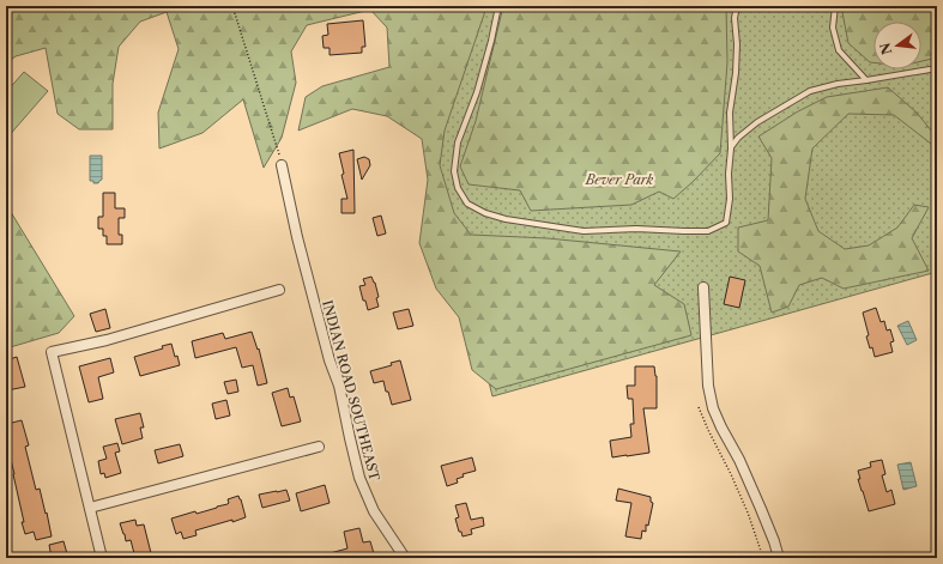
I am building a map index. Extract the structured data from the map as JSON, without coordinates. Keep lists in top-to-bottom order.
{
  "streets": {
    "street": ["INDIAN ROAD SOUTHEAST"]
  },
  "parks": ["Bever Park"],
  "north": "left"
}
